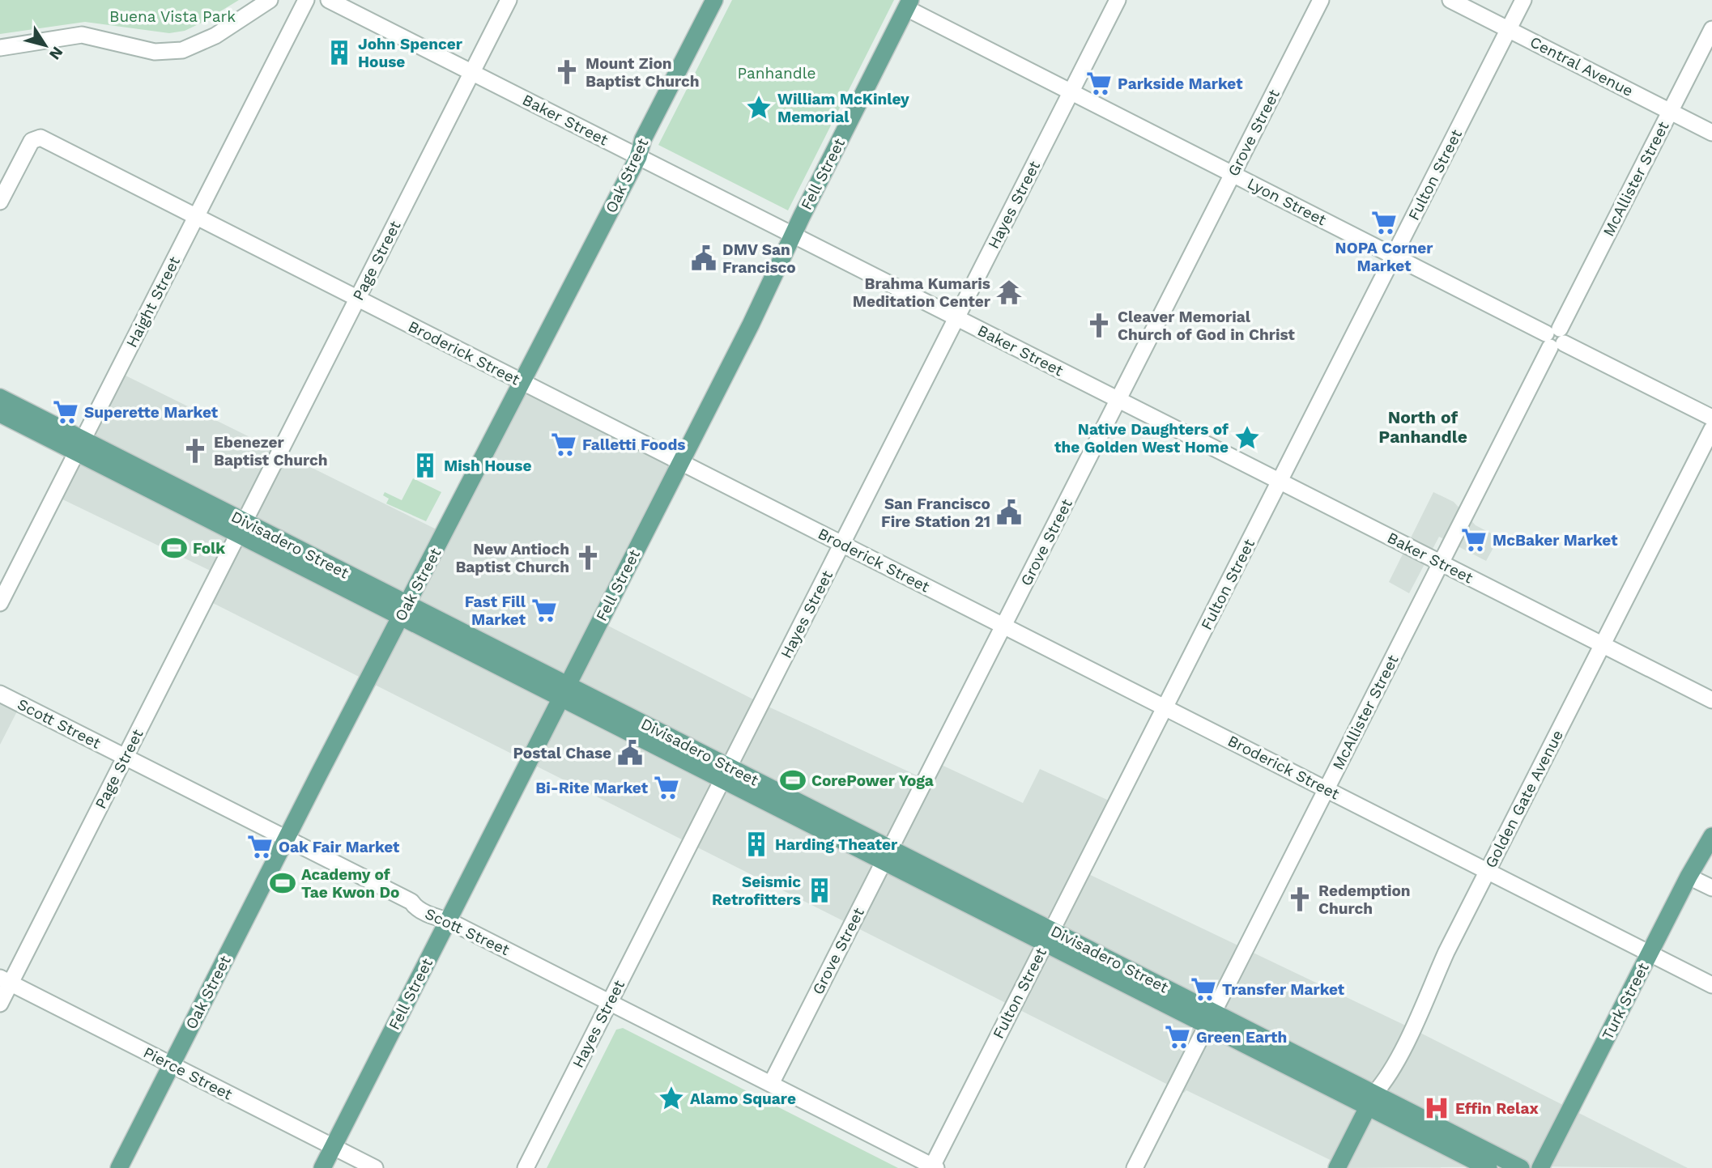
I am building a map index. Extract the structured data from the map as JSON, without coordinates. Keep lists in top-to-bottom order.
{
  "streets": {
    "main road": [
      "Fell Street",
      "Oak Street",
      "Divisadero Street",
      "Golden Gate Avenue",
      "Turk Street"
    ],
    "street": [
      "Central Avenue",
      "Baker Street",
      "Grove Street",
      "Fulton Street",
      "McAllister Street",
      "Lyon Street",
      "Hayes Street",
      "Page Street",
      "Haight Street",
      "Broderick Street",
      "Scott Street",
      "Pierce Street"
    ]
  },
  "crossings": [
    ["Central Avenue", "Fulton Street"],
    ["Central Avenue", "McAllister Street"],
    ["Baker Street", "Grove Street"],
    ["Baker Street", "Fell Street"],
    ["Baker Street", "Fulton Street"],
    ["Baker Street", "Oak Street"],
    ["Baker Street", "McAllister Street"],
    ["Baker Street", "Hayes Street"],
    ["Baker Street", "Page Street"],
    ["Baker Street", "Golden Gate Avenue"],
    ["Grove Street", "Lyon Street"],
    ["Grove Street", "Broderick Street"],
    ["Grove Street", "Divisadero Street"],
    ["Grove Street", "Scott Street"],
    ["Fell Street", "Lyon Street"],
    ["Fell Street", "Broderick Street"],
    ["Fell Street", "Divisadero Street"],
    ["Fell Street", "Scott Street"],
    ["Fell Street", "Pierce Street"],
    ["Fulton Street", "Lyon Street"],
    ["Fulton Street", "Broderick Street"],
    ["Fulton Street", "Divisadero Street"],
    ["Fulton Street", "Scott Street"],
    ["Oak Street", "Broderick Street"],
    ["Oak Street", "Divisadero Street"],
    ["Oak Street", "Scott Street"],
    ["Oak Street", "Pierce Street"],
    ["McAllister Street", "Lyon Street"],
    ["McAllister Street", "Broderick Street"],
    ["McAllister Street", "Divisadero Street"],
    ["Lyon Street", "Hayes Street"],
    ["Hayes Street", "Broderick Street"],
    ["Hayes Street", "Divisadero Street"],
    ["Hayes Street", "Scott Street"],
    ["Page Street", "Broderick Street"],
    ["Page Street", "Divisadero Street"],
    ["Page Street", "Scott Street"],
    ["Page Street", "Pierce Street"],
    ["Haight Street", "Broderick Street"],
    ["Haight Street", "Divisadero Street"],
    ["Broderick Street", "Golden Gate Avenue"],
    ["Broderick Street", "Turk Street"],
    ["Divisadero Street", "Golden Gate Avenue"]
  ],
  "districts": ["North of Panhandle"],
  "parks": ["Buena Vista Park", "Panhandle"],
  "places": {
    "building": [
      "John Spencer House",
      "Mish House",
      "Harding Theater",
      "Seismic Retrofitters"
    ],
    "church": [
      "Mount Zion Baptist Church",
      "Cleaver Memorial Church of God in Christ",
      "Ebenezer Baptist Church",
      "New Antioch Baptist Church",
      "Redemption Church"
    ],
    "supermarket": [
      "Parkside Market",
      "NOPA Corner Market",
      "Superette Market",
      "Falletti Foods",
      "McBaker Market",
      "Fast Fill Market",
      "Bi-Rite Market",
      "Oak Fair Market",
      "Transfer Market",
      "Green Earth"
    ],
    "place": ["William McKinley Memorial", "Native Daughters of the Golden West Home", "Alamo Square"],
    "public building": ["DMV San Francisco", "San Francisco Fire Station 21", "Postal Chase"],
    "temple": ["Brahma Kumaris Meditation Center"],
    "sports": ["Folk", "CorePower Yoga", "Academy of Tae Kwon Do"],
    "hospital": ["Effin Relax"]
  },
  "north": "bottom right"
}
